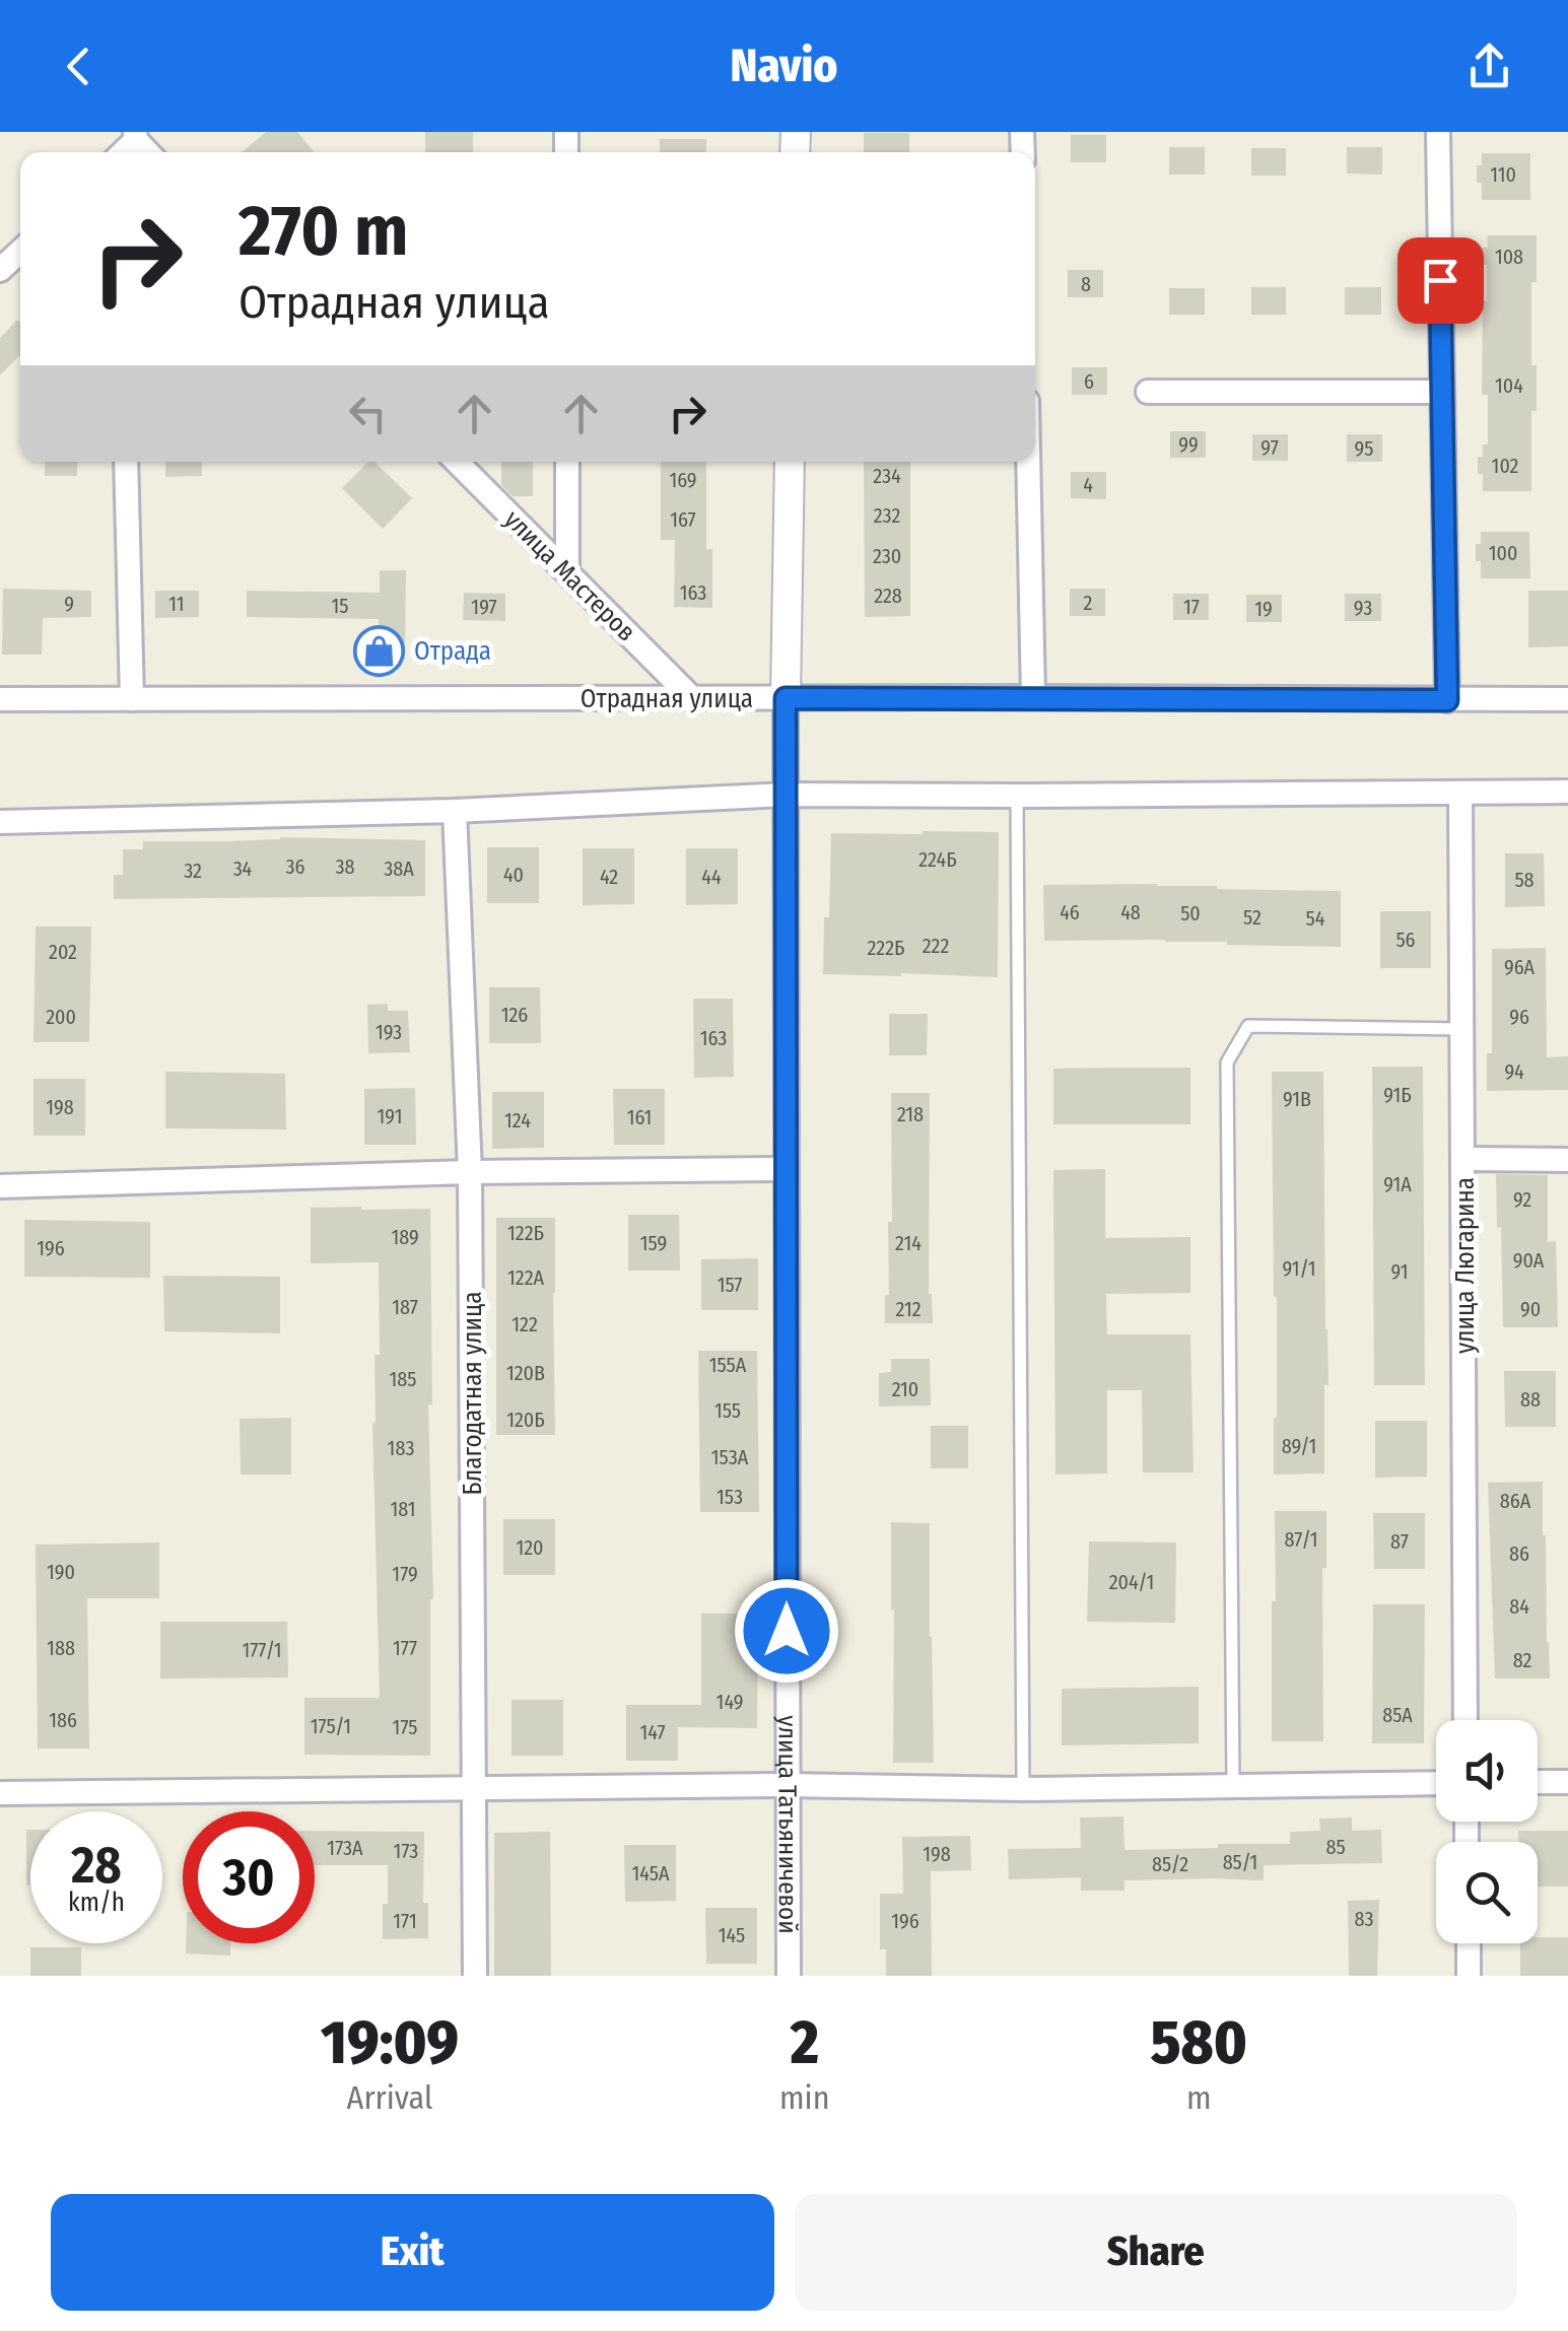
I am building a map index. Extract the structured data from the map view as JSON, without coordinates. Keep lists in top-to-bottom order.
{
  "streets": {
    "street": [
      "улица Мастеров",
      "Отрадная улица",
      "улица Люгарина",
      "Благодатная улица",
      "улица Татьяничевой"
    ]
  },
  "crossings": [
    ["улица Мастеров", "Отрадная улица"],
    ["Отрадная улица", "улица Татьяничевой"]
  ],
  "places": {
    "shop": ["Отрада"]
  },
  "house_numbers": [
    "110",
    "108",
    "8",
    "6",
    "104",
    "99",
    "97",
    "95",
    "102",
    "234",
    "169",
    "4",
    "232",
    "167",
    "100",
    "230",
    "163",
    "228",
    "2",
    "9",
    "11",
    "15",
    "197",
    "17",
    "93",
    "19",
    "224Б",
    "36",
    "38",
    "34",
    "38А",
    "32",
    "40",
    "42",
    "44",
    "58",
    "46",
    "48",
    "50",
    "52",
    "54",
    "56",
    "222",
    "222Б",
    "202",
    "96А",
    "126",
    "200",
    "96",
    "193",
    "163",
    "94",
    "91Б",
    "91В",
    "198",
    "218",
    "191",
    "161",
    "124",
    "91А",
    "92",
    "122Б",
    "189",
    "159",
    "214",
    "196",
    "90А",
    "91/1",
    "91",
    "122А",
    "157",
    "187",
    "212",
    "90",
    "122",
    "155А",
    "120В",
    "185",
    "210",
    "88",
    "155",
    "120Б",
    "89/1",
    "183",
    "153А",
    "153",
    "86А",
    "181",
    "87/1",
    "87",
    "120",
    "86",
    "190",
    "179",
    "204/1",
    "84",
    "188",
    "177",
    "177/1",
    "82",
    "149",
    "85А",
    "186",
    "175/1",
    "175",
    "147",
    "85",
    "173А",
    "173",
    "198",
    "85/1",
    "85/2",
    "145А",
    "83",
    "171",
    "196",
    "145"
  ],
  "page": {
    "header": "Navio",
    "turn": ["270 m", "Отрадная улица"],
    "speed": "28 km/h",
    "limit": "30",
    "eta": [
      "19:09",
      "Arrival",
      "2",
      "min",
      "580",
      "m"
    ],
    "buttons": ["Exit", "Share"]
  }
}
